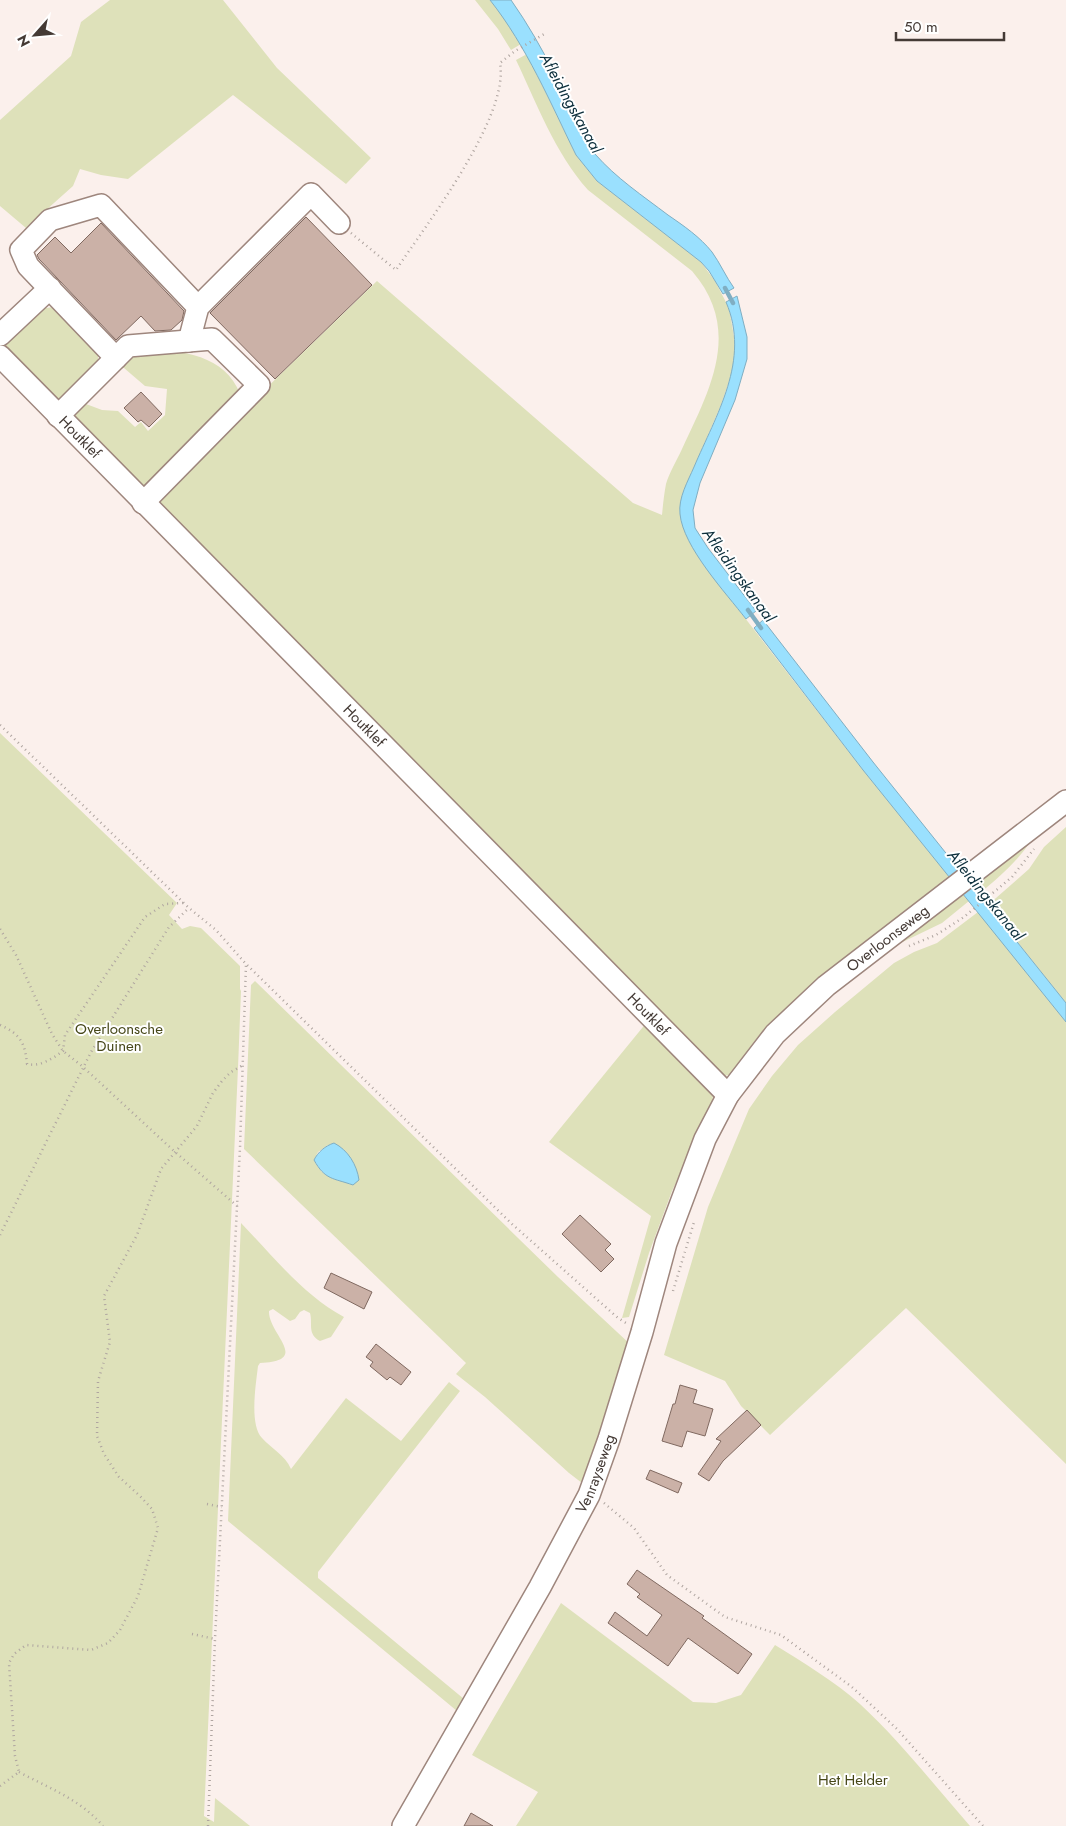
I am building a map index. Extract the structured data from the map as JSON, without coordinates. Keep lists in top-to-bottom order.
{
  "streets": {
    "street": ["Houtklef", "Overloonseweg", "Venrayseweg"]
  },
  "crossings": [
    ["Houtklef", "Overloonseweg"],
    ["Houtklef", "Venrayseweg"],
    ["Overloonseweg", "Venrayseweg"]
  ],
  "water": ["Afleidingskanaal"],
  "parks": ["Overloonsche Duinen", "Het Helder"],
  "scale_bar": "50 m",
  "north": "bottom left"
}
